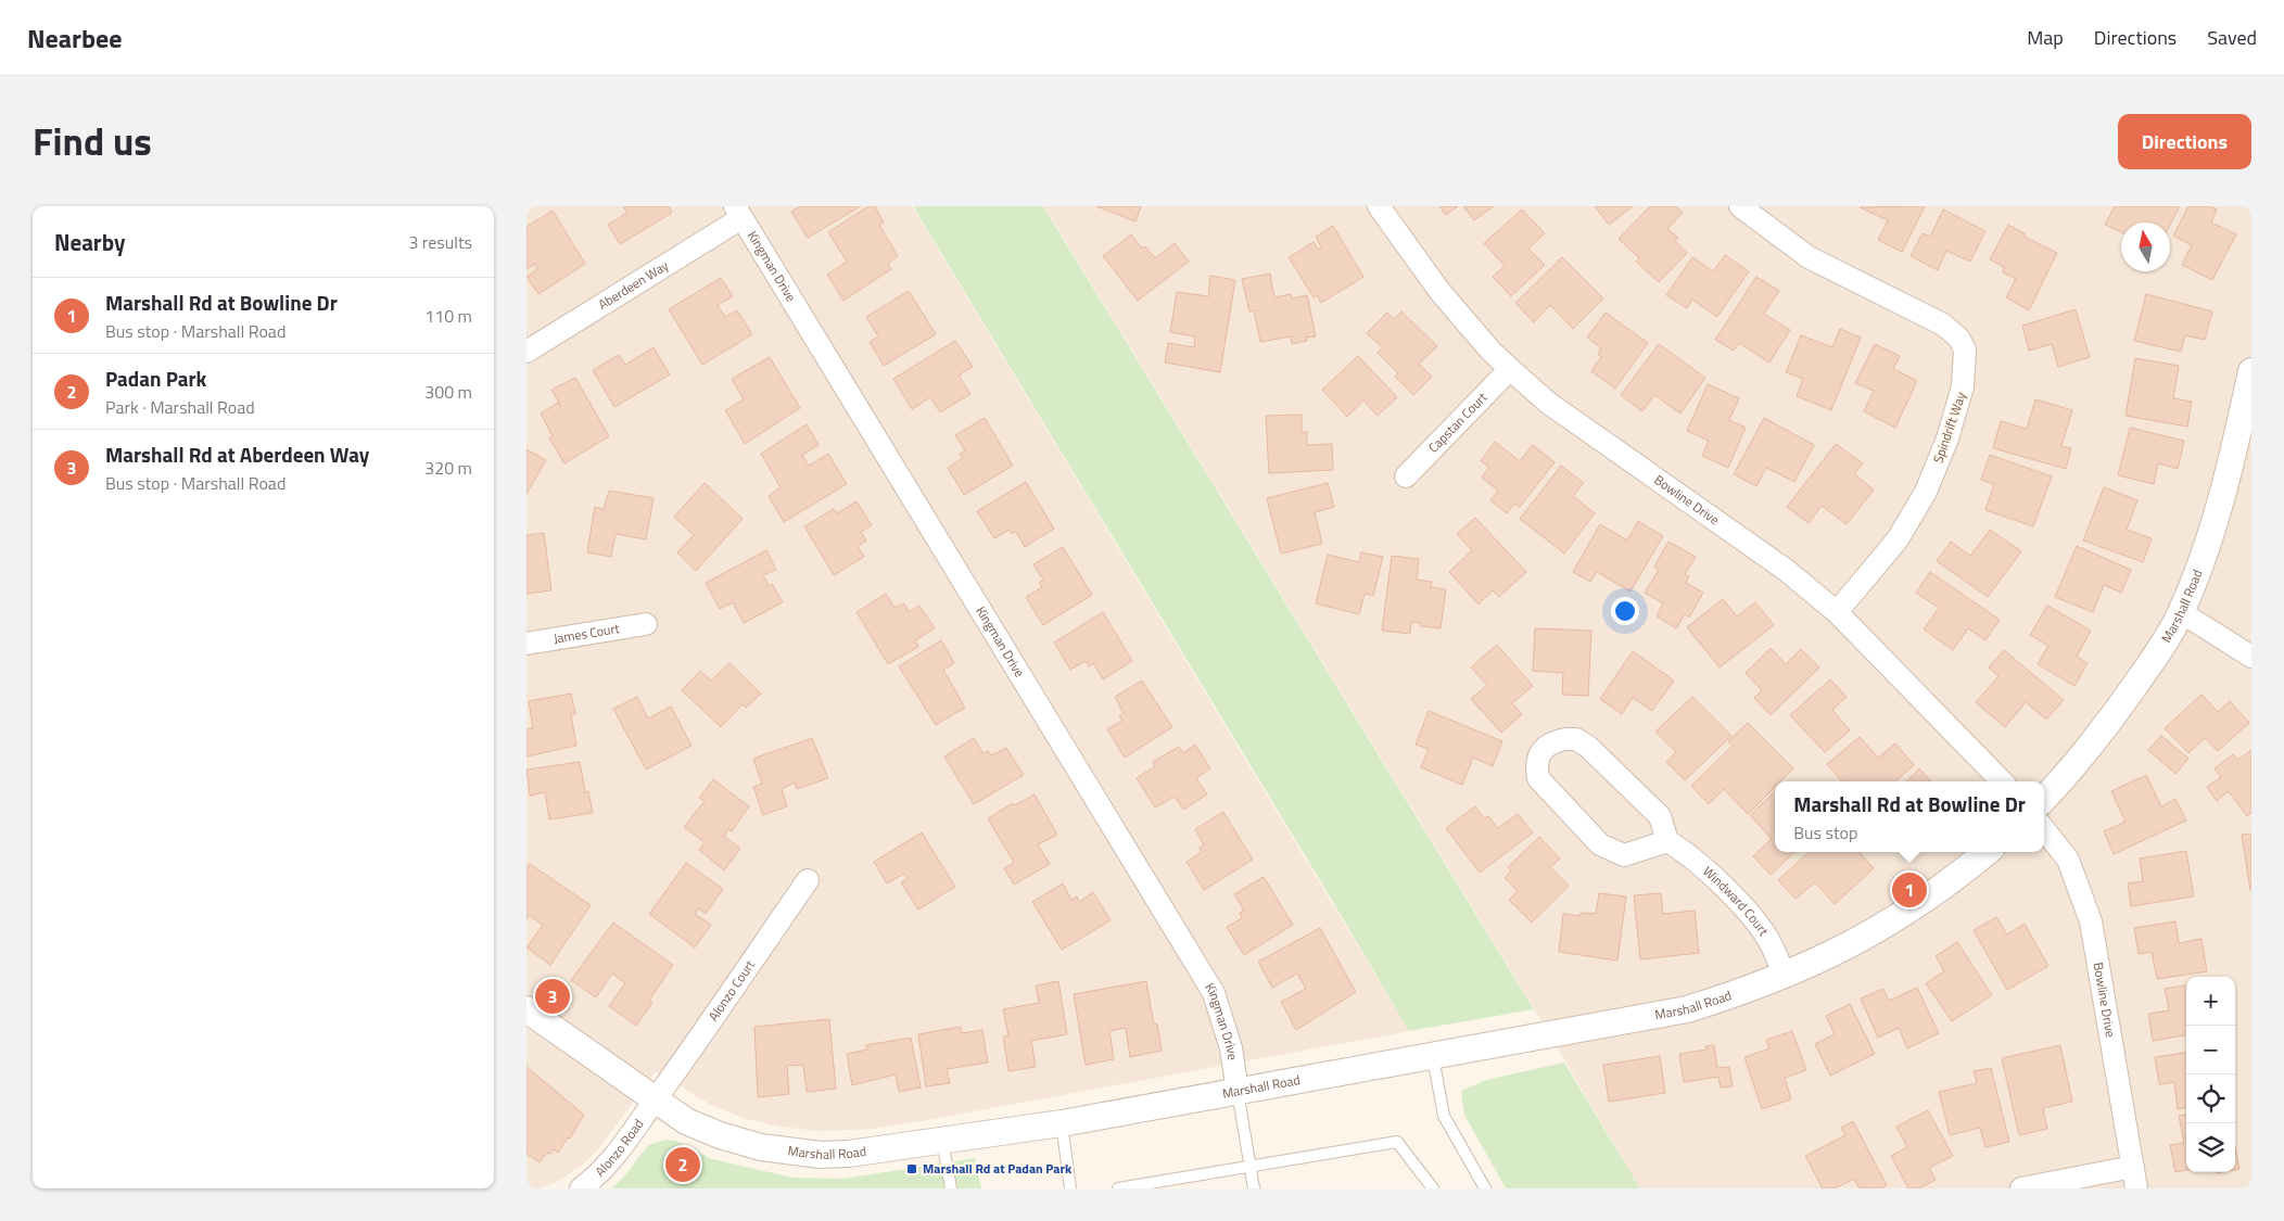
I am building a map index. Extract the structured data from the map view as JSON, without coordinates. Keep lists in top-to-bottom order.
{
  "streets": {
    "street": [
      "Kingman Drive",
      "Aberdeen Way",
      "Capstan Court",
      "Spindrift Way",
      "Bowline Drive",
      "Marshall Road",
      "James Court",
      "Windward Court",
      "Alonzo Court",
      "Alonzo Road"
    ]
  },
  "crossings": [
    ["Kingman Drive", "Aberdeen Way"],
    ["Kingman Drive", "Marshall Road"],
    ["Capstan Court", "Bowline Drive"],
    ["Spindrift Way", "Bowline Drive"],
    ["Marshall Road", "Windward Court"],
    ["Marshall Road", "Alonzo Court"],
    ["Marshall Road", "Alonzo Road"],
    ["Alonzo Court", "Alonzo Road"]
  ],
  "places": {
    "transit": ["Marshall Rd at Padan Park"]
  },
  "north": "top",
  "page": {
    "header": "Nearbee",
    "nav": ["Map", "Directions", "Saved"],
    "title": "Find us",
    "buttons": "Directions",
    "heading": ["Nearby", "3 results"],
    "list": [
      {
        "mark": "1",
        "name": "Marshall Rd at Bowline Dr",
        "note": "Bus stop · Marshall Road",
        "value": "110 m"
      },
      {
        "mark": "2",
        "name": "Padan Park",
        "note": "Park · Marshall Road",
        "value": "300 m"
      },
      {
        "mark": "3",
        "name": "Marshall Rd at Aberdeen Way",
        "note": "Bus stop · Marshall Road",
        "value": "320 m"
      }
    ],
    "popup": ["Marshall Rd at Bowline Dr", "Bus stop"],
    "pins": ["1", "3", "2"],
    "map_buttons": ["+", "−"]
  }
}
